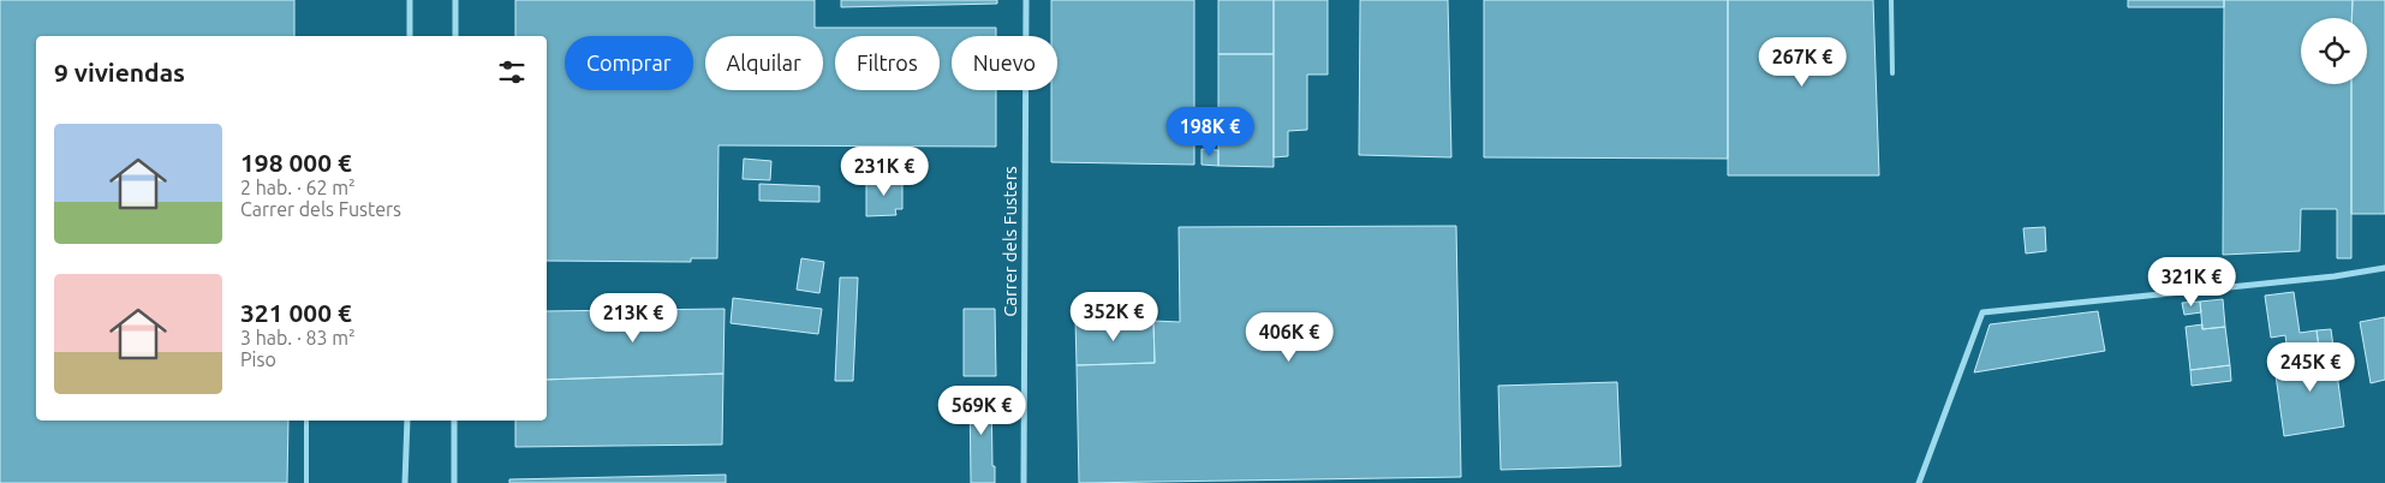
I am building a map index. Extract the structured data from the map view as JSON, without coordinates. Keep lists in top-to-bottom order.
{
  "streets": {
    "street": ["Carrer dels Fusters"]
  },
  "page": {
    "chip": [
      "Comprar",
      "Alquilar",
      "Filtros",
      "Nuevo"
    ],
    "heading": "9 viviendas",
    "price": [
      "267K €",
      "198K €",
      "231K €",
      "321K €",
      "352K €",
      "213K €",
      "406K €",
      "245K €",
      "569K €"
    ],
    "list": [
      {
        "name": "198 000 €",
        "note": "2 hab. · 62 m² · Carrer dels Fusters"
      },
      {
        "name": "321 000 €",
        "note": "3 hab. · 83 m² · Piso"
      }
    ]
  }
}
